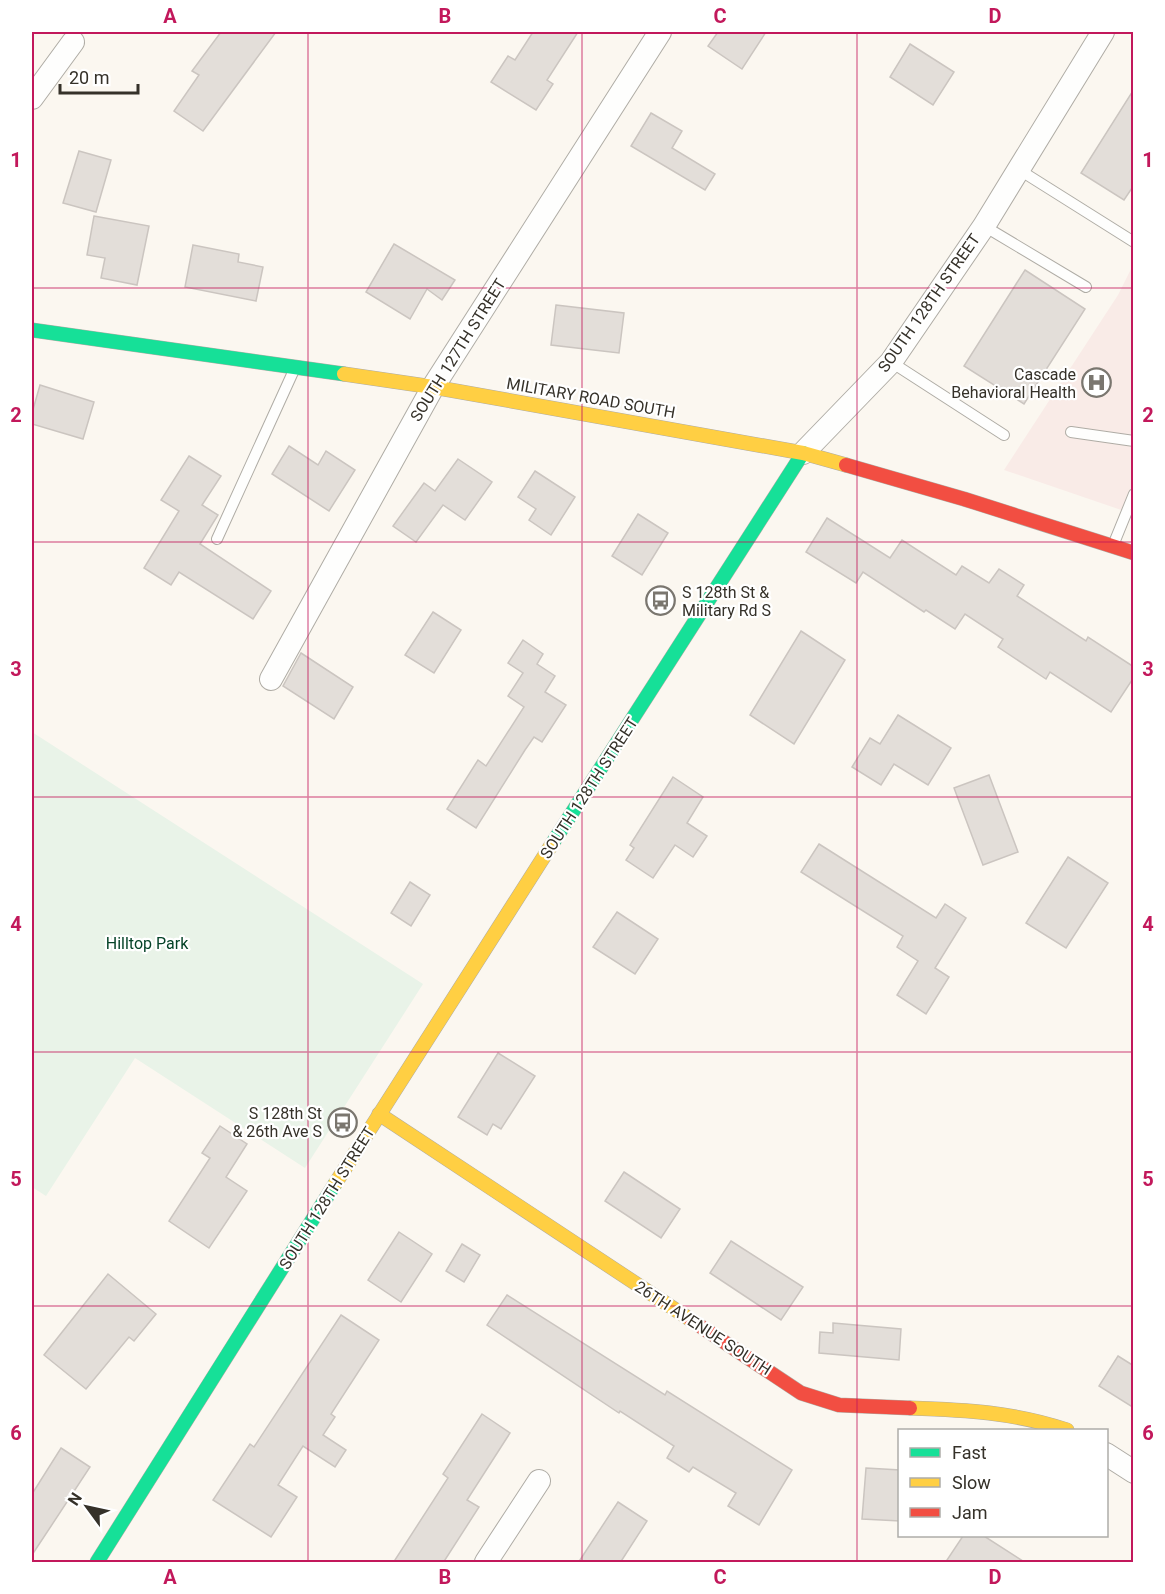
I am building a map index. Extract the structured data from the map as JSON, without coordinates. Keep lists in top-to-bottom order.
{
  "streets": {
    "street": [
      "SOUTH 128TH STREET",
      "SOUTH 127TH STREET",
      "MILITARY ROAD SOUTH",
      "26TH AVENUE SOUTH"
    ]
  },
  "crossings": [
    ["SOUTH 128TH STREET", "MILITARY ROAD SOUTH"],
    ["SOUTH 128TH STREET", "26TH AVENUE SOUTH"],
    ["SOUTH 127TH STREET", "MILITARY ROAD SOUTH"]
  ],
  "parks": ["Hilltop Park"],
  "places": {
    "hospital": ["Cascade Behavioral Health"],
    "bus stop": ["S 128th St & Military Rd S", "S 128th St & 26th Ave S"]
  },
  "legend": ["Fast", "Slow", "Jam"],
  "scale_bar": "20 m",
  "north": "top left",
  "grid": {
    "columns": [
      "A",
      "B",
      "C",
      "D"
    ],
    "rows": [
      "1",
      "2",
      "3",
      "4",
      "5",
      "6"
    ]
  }
}
